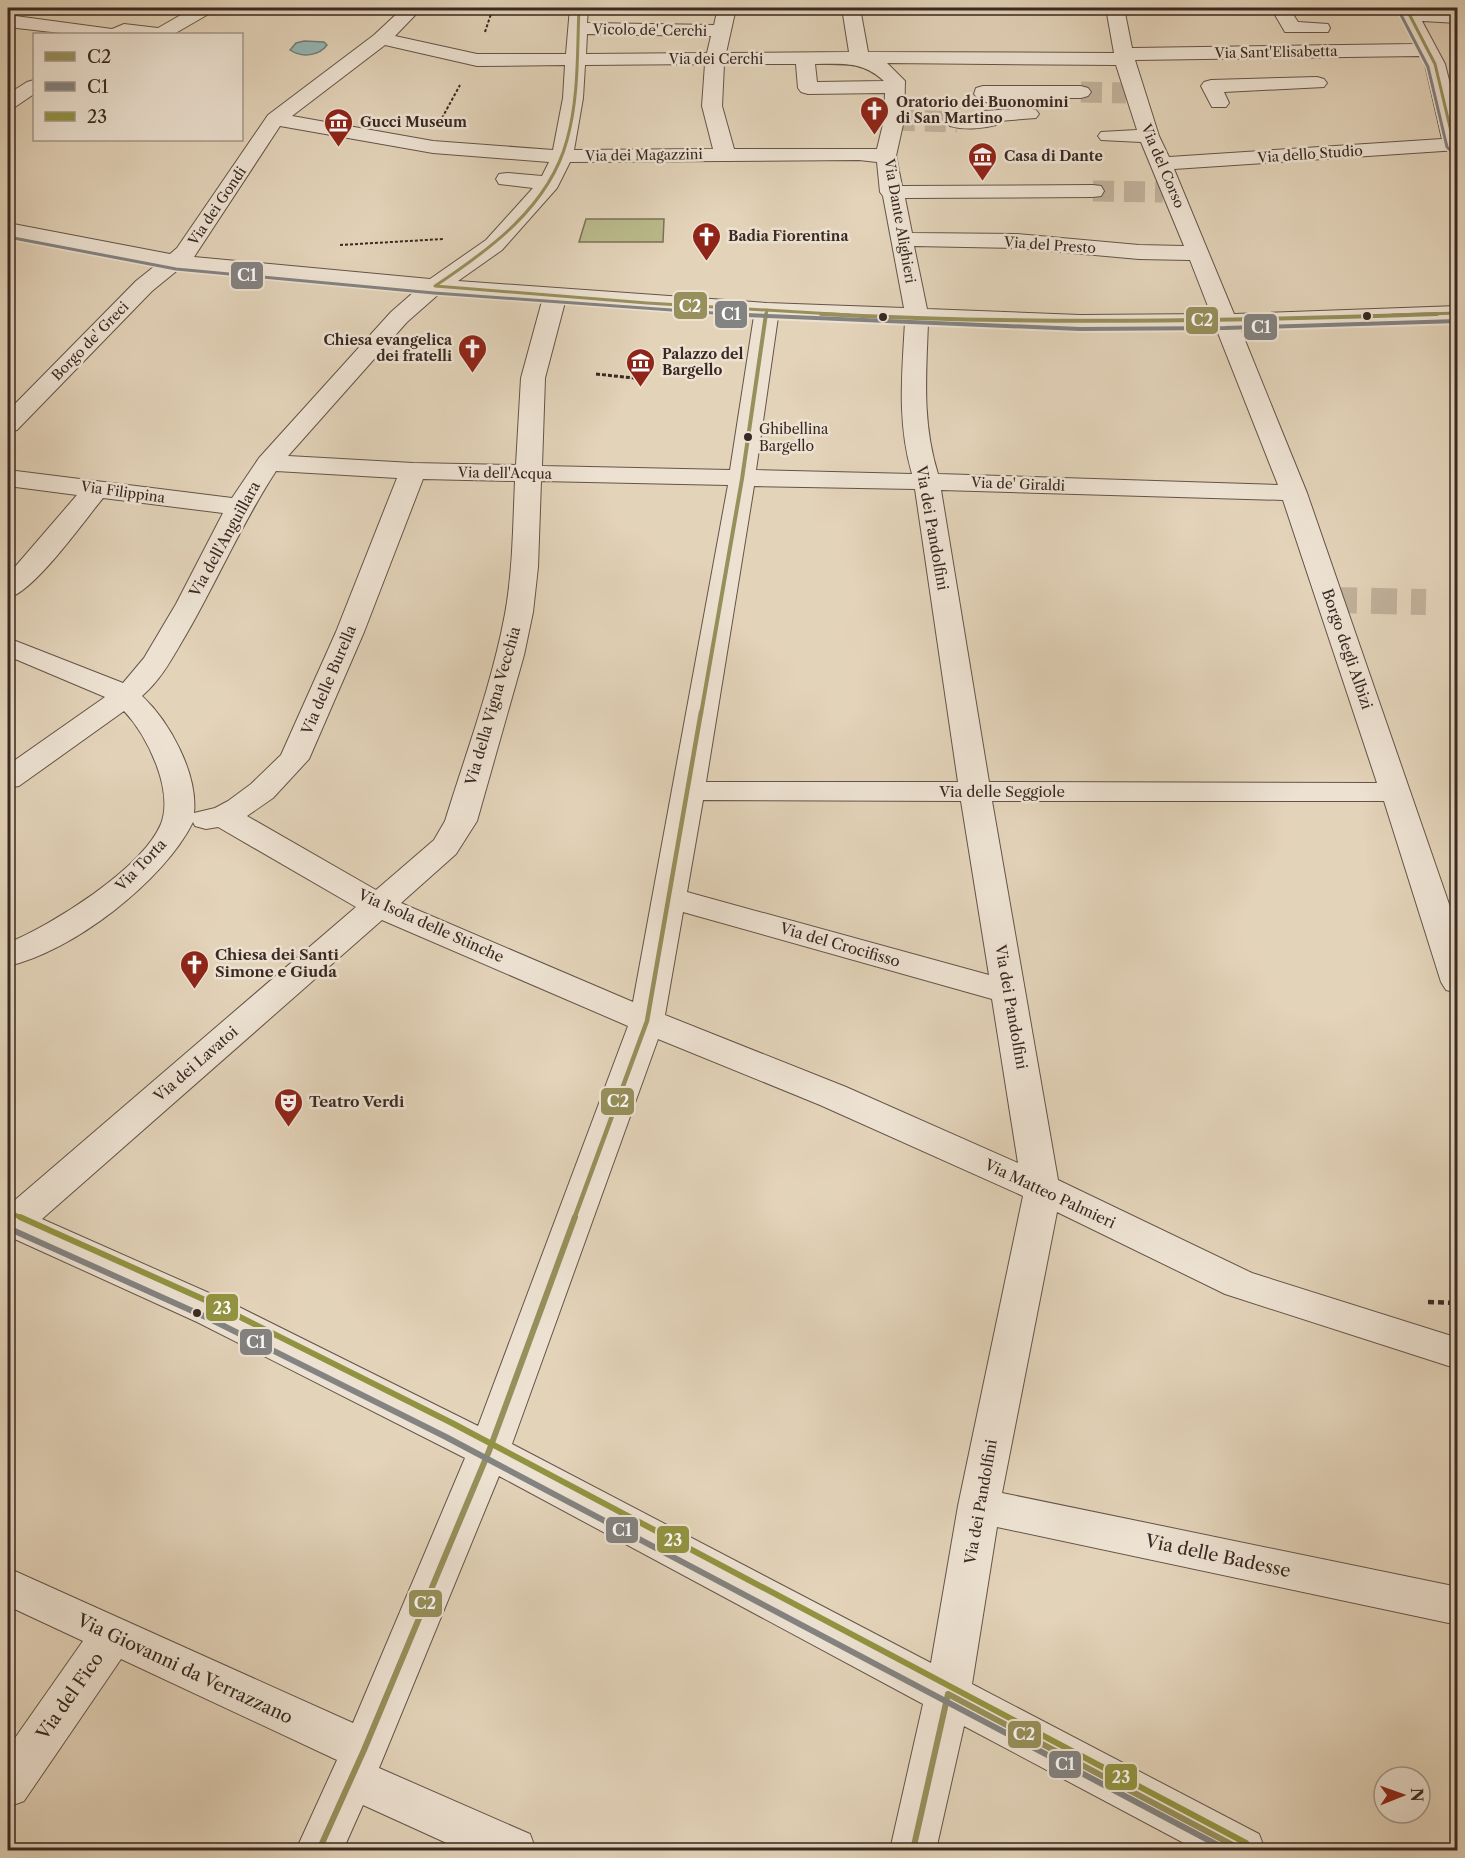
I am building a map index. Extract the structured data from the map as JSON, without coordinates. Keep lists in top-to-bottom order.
{
  "streets": {
    "street": [
      "Vicolo de' Cerchi",
      "Via Sant'Elisabetta",
      "Via dei Cerchi",
      "Via dello Studio",
      "Via dei Magazzini",
      "Via del Corso",
      "Via dei Gondi",
      "Via Dante Alighieri",
      "Via del Presto",
      "Borgo de' Greci",
      "Via dell'Acqua",
      "Via de' Giraldi",
      "Via Filippina",
      "Via dei Pandolfini",
      "Via dell'Anguillara",
      "Borgo degli Albizi",
      "Via delle Burella",
      "Via della Vigna Vecchia",
      "Via delle Seggiole",
      "Via Torta",
      "Via Isola delle Stinche",
      "Via del Crocifisso",
      "Via dei Lavatoi",
      "Via Matteo Palmieri",
      "Via delle Badesse",
      "Via Giovanni da Verrazzano",
      "Via del Fico"
    ]
  },
  "crossings": [
    ["Vicolo de' Cerchi", "Via dell'Anguillara"],
    ["Via Sant'Elisabetta", "Via dei Cerchi"],
    ["Via Sant'Elisabetta", "Via del Corso"],
    ["Via dei Cerchi", "Via del Corso"],
    ["Via dei Cerchi", "Via dei Gondi"],
    ["Via dei Cerchi", "Via dell'Anguillara"],
    ["Via dello Studio", "Via del Corso"],
    ["Via dei Magazzini", "Via dei Gondi"],
    ["Via dei Magazzini", "Via Dante Alighieri"],
    ["Via dei Magazzini", "Via dell'Anguillara"],
    ["Via del Corso", "Via del Presto"],
    ["Via del Corso", "Borgo degli Albizi"],
    ["Via dei Gondi", "Borgo de' Greci"],
    ["Via Dante Alighieri", "Via del Presto"],
    ["Via Dante Alighieri", "Via dei Pandolfini"],
    ["Via dell'Acqua", "Via de' Giraldi"],
    ["Via dell'Acqua", "Via dell'Anguillara"],
    ["Via dell'Acqua", "Via delle Burella"],
    ["Via dell'Acqua", "Via della Vigna Vecchia"],
    ["Via de' Giraldi", "Via dei Pandolfini"],
    ["Via de' Giraldi", "Borgo degli Albizi"],
    ["Via Filippina", "Via dell'Anguillara"],
    ["Via dei Pandolfini", "Via delle Seggiole"],
    ["Via dei Pandolfini", "Via del Crocifisso"],
    ["Via dei Pandolfini", "Via Matteo Palmieri"],
    ["Via dei Pandolfini", "Via delle Badesse"],
    ["Via dell'Anguillara", "Via Torta"],
    ["Borgo degli Albizi", "Via delle Seggiole"],
    ["Via delle Burella", "Via Torta"],
    ["Via delle Burella", "Via Isola delle Stinche"],
    ["Via della Vigna Vecchia", "Via Isola delle Stinche"],
    ["Via della Vigna Vecchia", "Via dei Lavatoi"],
    ["Via Isola delle Stinche", "Via dei Lavatoi"],
    ["Via Isola delle Stinche", "Via Matteo Palmieri"],
    ["Via Giovanni da Verrazzano", "Via del Fico"]
  ],
  "places": {
    "church": [
      "Oratorio dei Buonomini di San Martino",
      "Badia Fiorentina",
      "Chiesa evangelica dei fratelli",
      "Chiesa dei Santi Simone e Giuda"
    ],
    "museum": ["Gucci Museum", "Casa di Dante", "Palazzo del Bargello"],
    "other": ["Ghibellina Bargello"],
    "theatre": ["Teatro Verdi"]
  },
  "lines": ["transit line C2", "transit line C1", "transit line 23"],
  "legend": ["C2", "C1", "23"],
  "north": "right"
}
